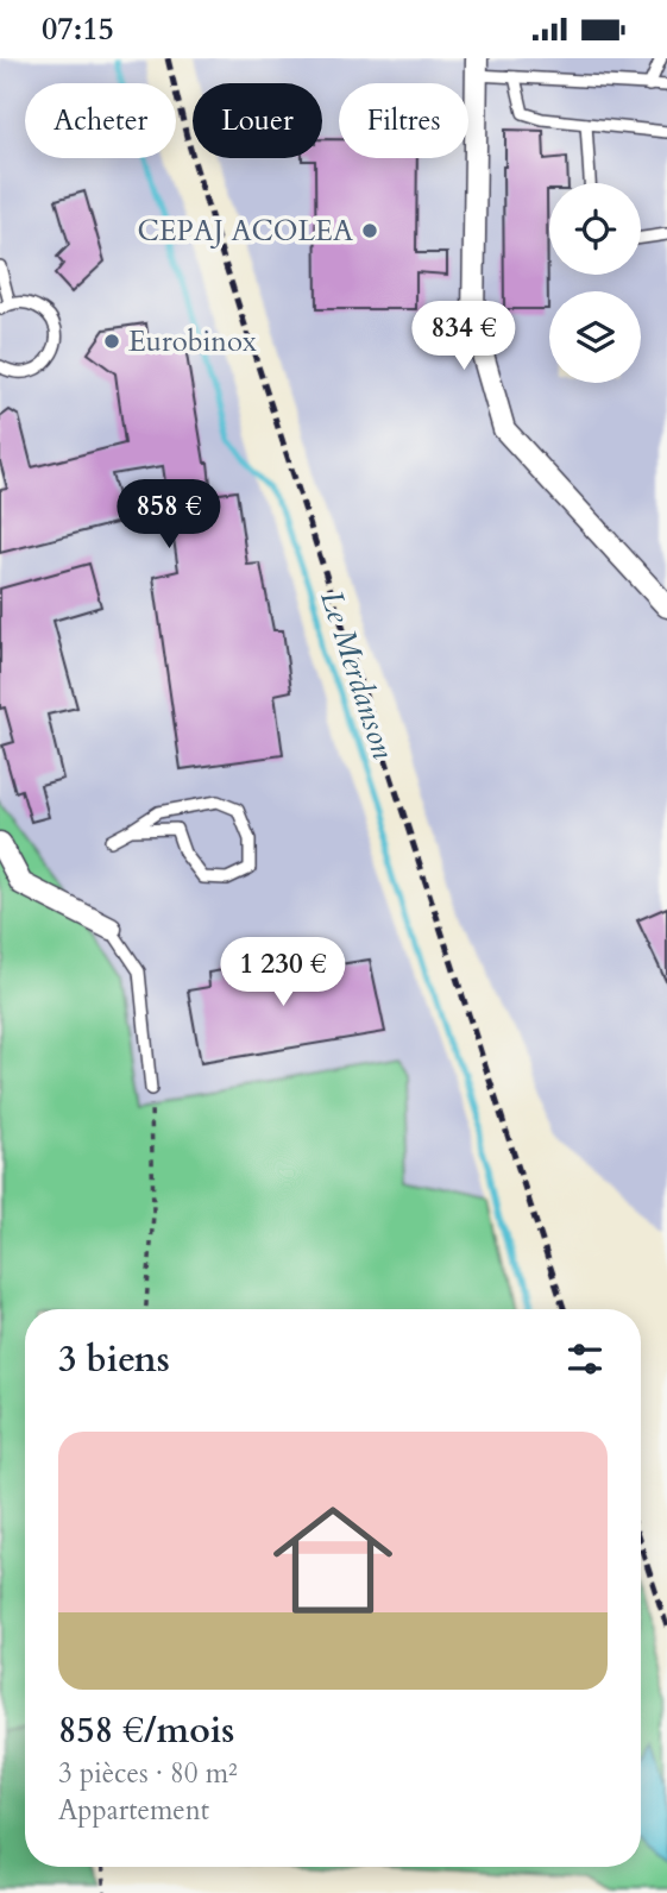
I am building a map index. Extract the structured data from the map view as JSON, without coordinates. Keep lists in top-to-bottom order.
{
  "water": ["Le Merdanson"],
  "places": ["CEPAJ ACOLEA", "Eurobinox"],
  "page": {
    "status": "07:15",
    "chip": ["Acheter", "Louer", "Filtres"],
    "price": ["834 €", "858 €", "1 230 €"],
    "heading": "3 biens",
    "list": [
      {
        "name": "858 €/mois",
        "note": "3 pièces · 80 m² · Appartement"
      }
    ]
  }
}
